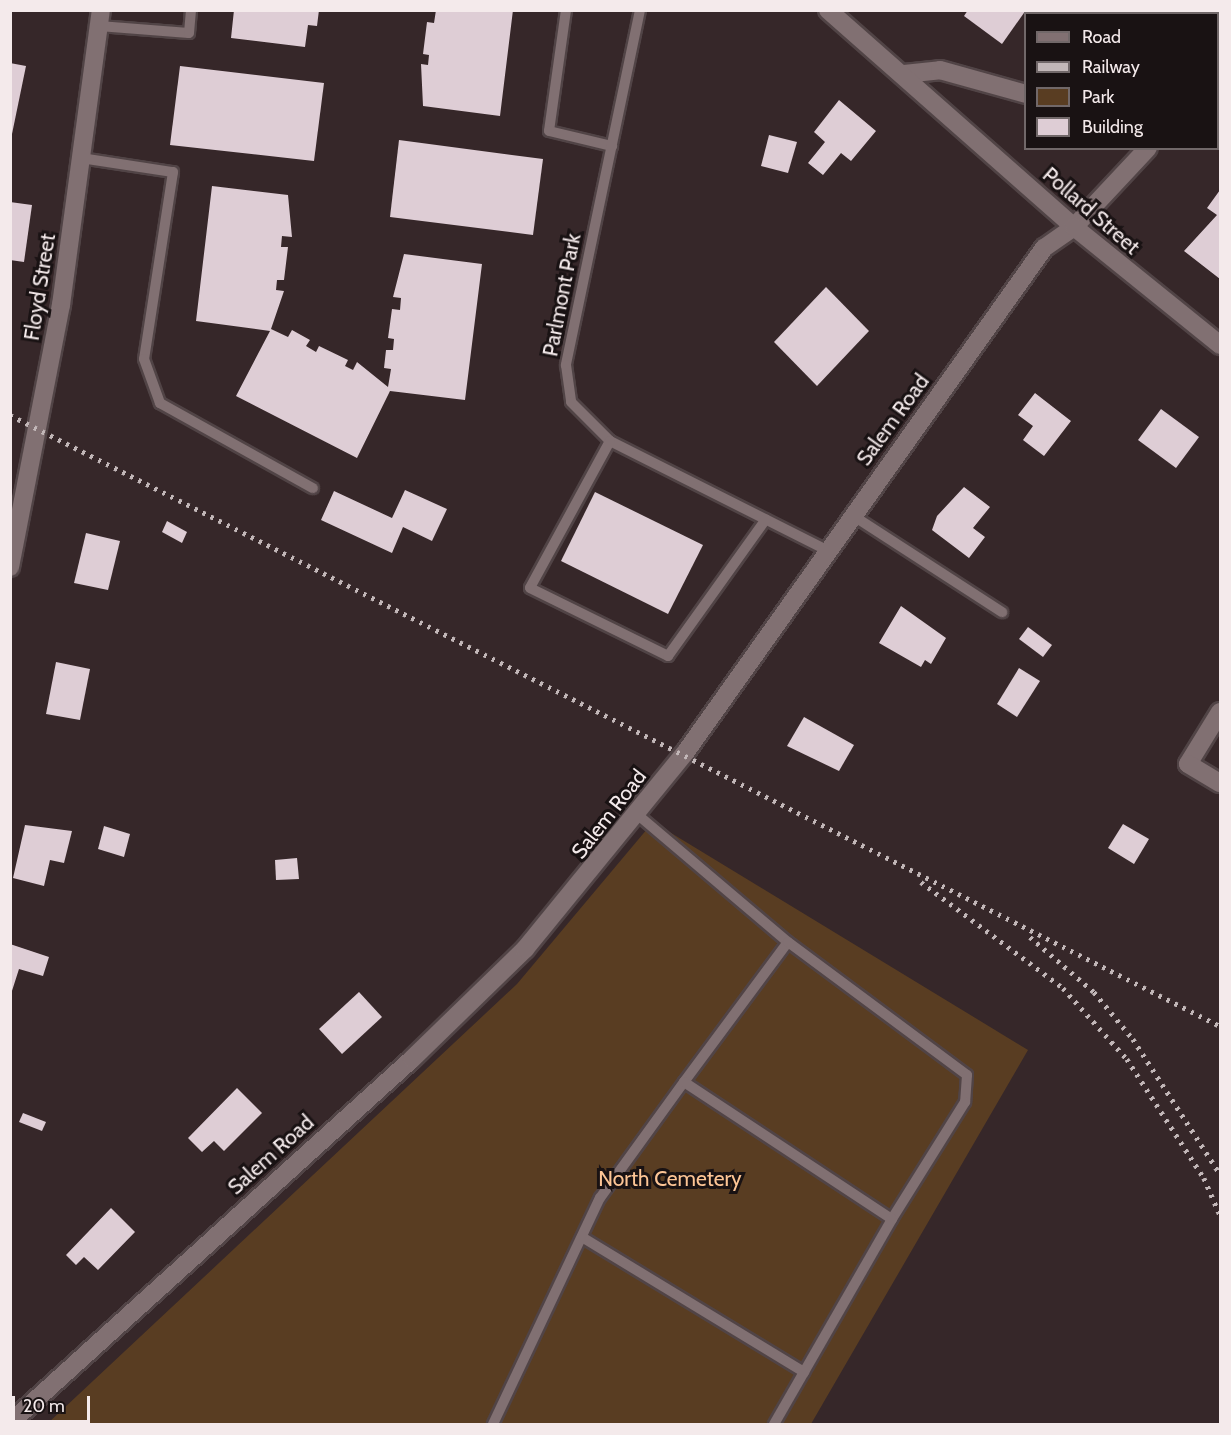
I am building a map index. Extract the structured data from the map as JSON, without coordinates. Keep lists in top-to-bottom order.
{
  "streets": {
    "street": ["Pollard Street", "Floyd Street", "Salem Road"],
    "lane": ["Parlmont Park"]
  },
  "crossings": [
    ["Pollard Street", "Salem Road"],
    ["Parlmont Park", "Salem Road"]
  ],
  "parks": ["North Cemetery"],
  "legend": [
    "Road",
    "Railway",
    "Park",
    "Building"
  ],
  "scale_bar": "20 m"
}
